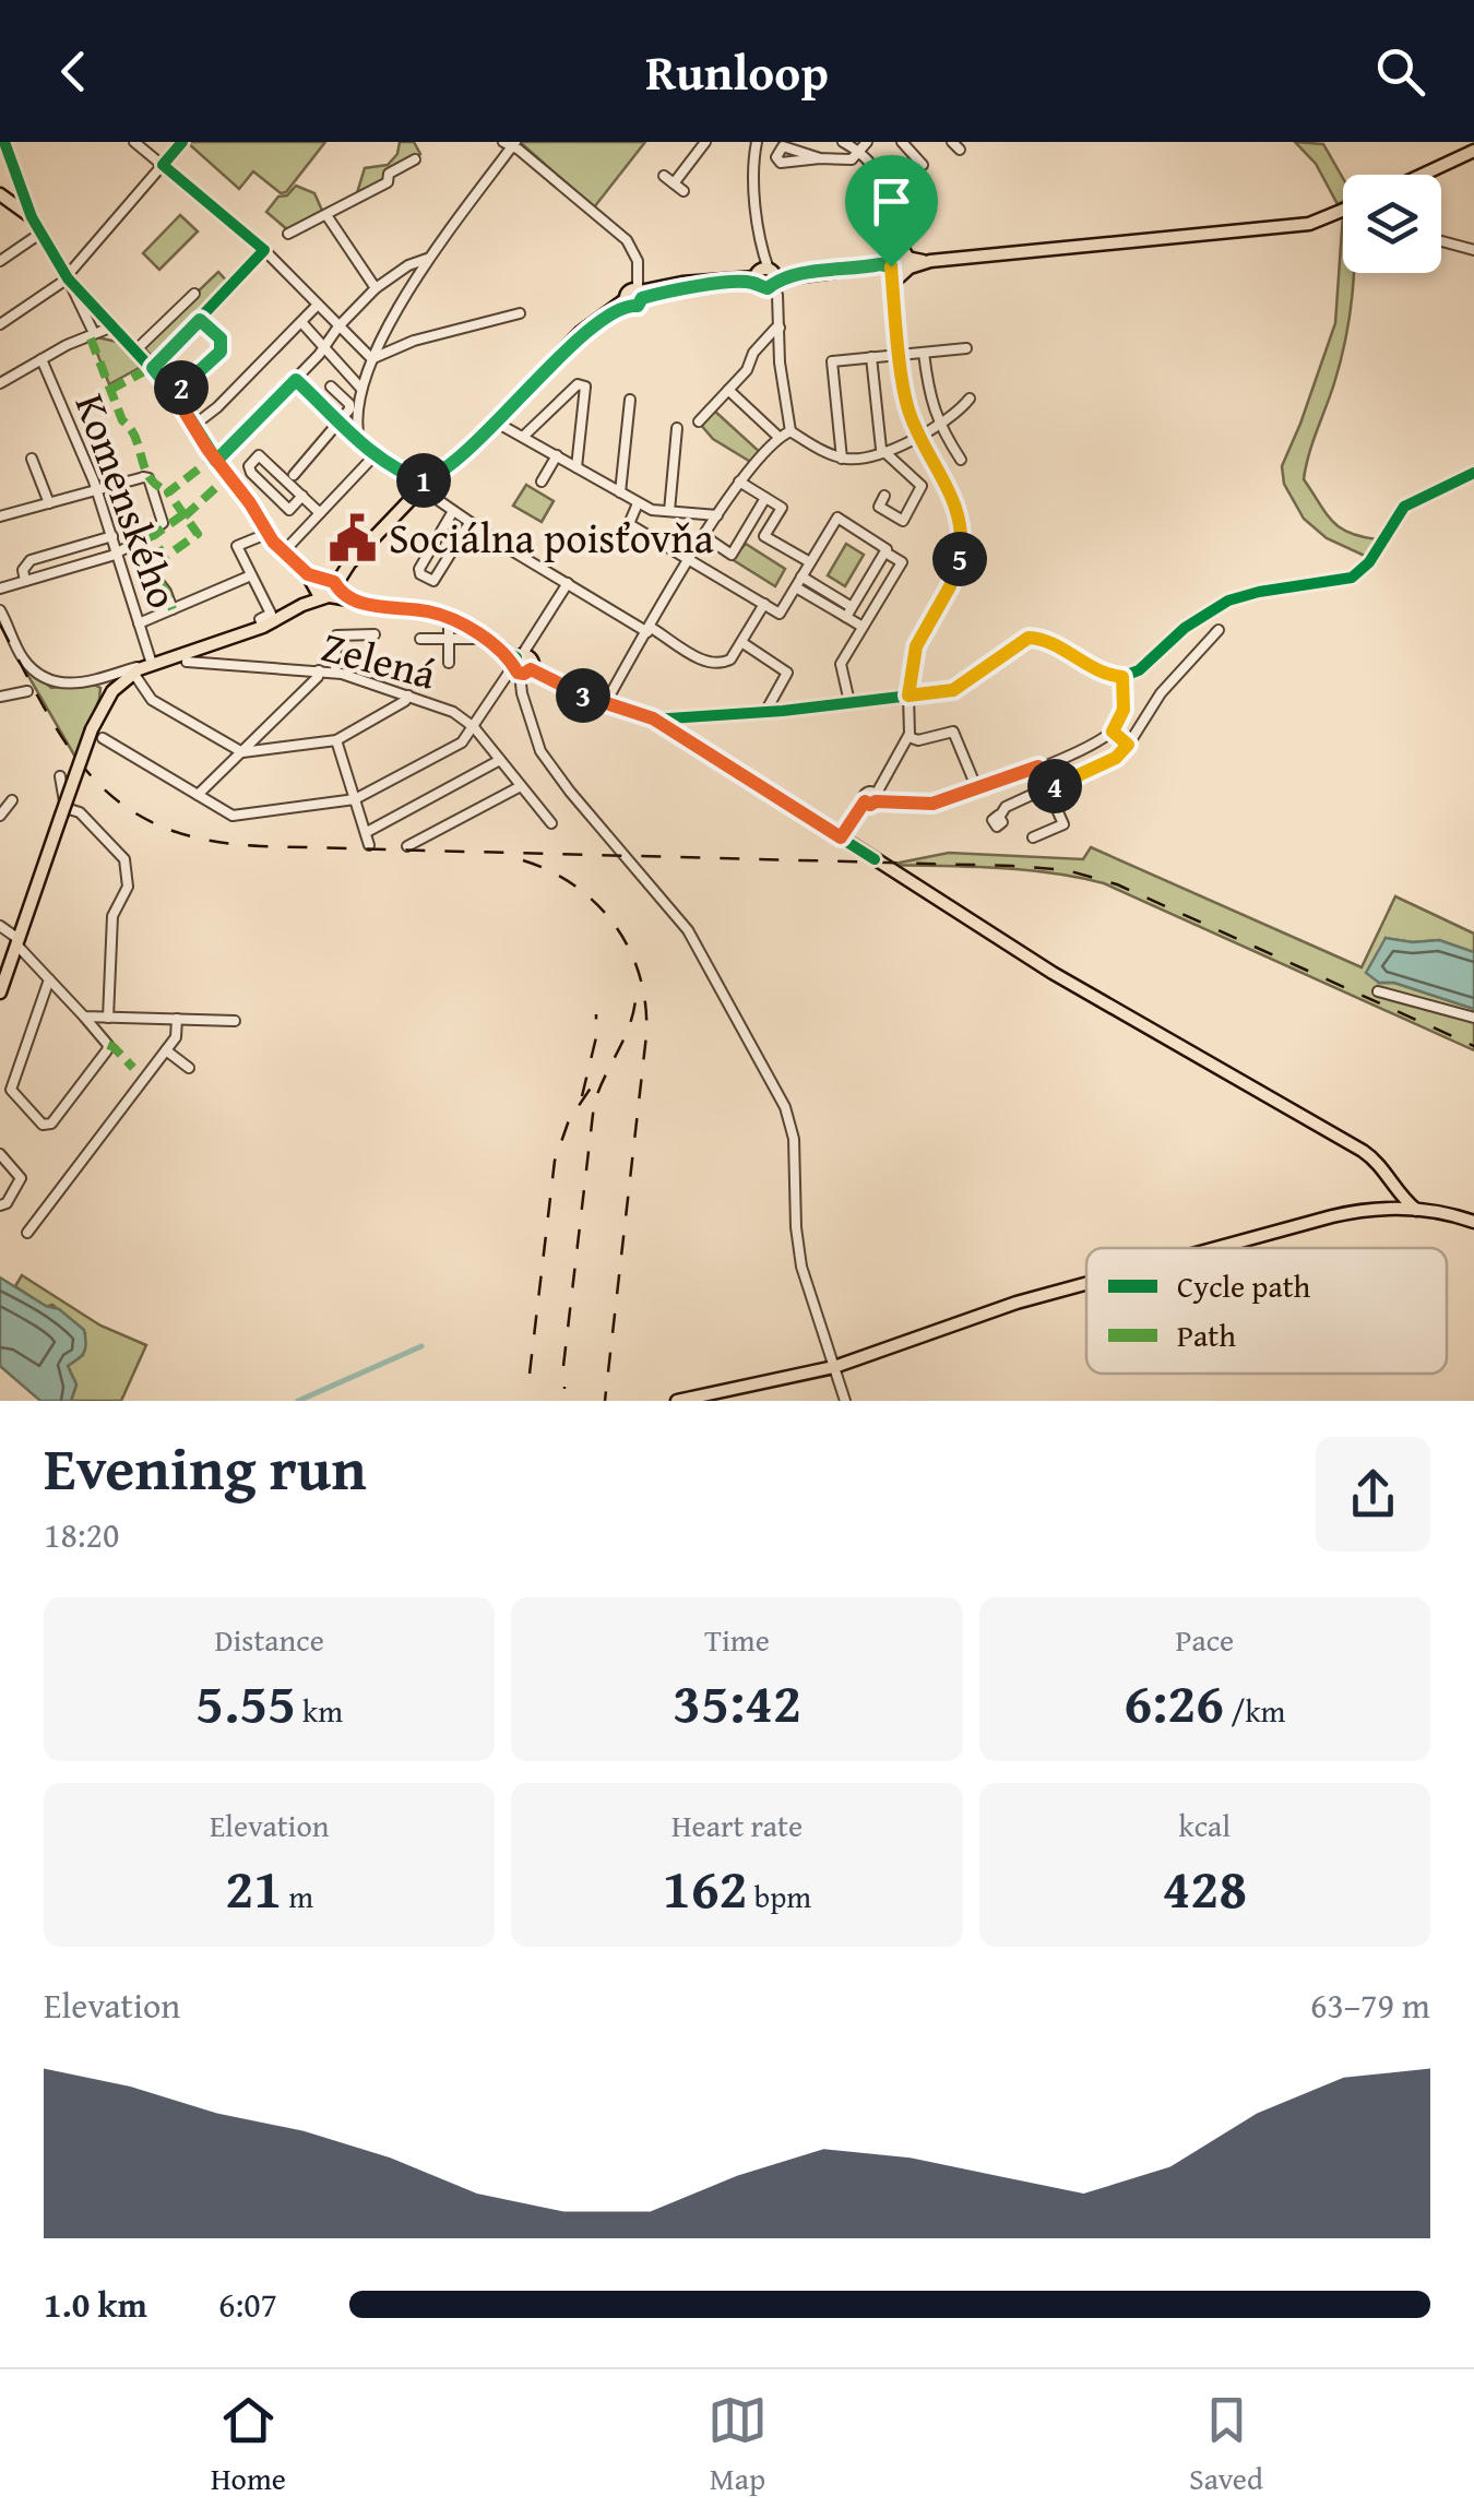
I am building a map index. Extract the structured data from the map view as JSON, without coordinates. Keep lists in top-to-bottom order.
{
  "streets": {
    "street": ["Komenského", "Zelená"]
  },
  "places": {
    "public building": ["Sociálna poisťovňa"]
  },
  "legend": ["Cycle path", "Path"],
  "page": {
    "header": "Runloop",
    "pins": [
      "2",
      "1",
      "5",
      "3",
      "4"
    ],
    "heading": ["Evening run", "18:20"],
    "stats": [
      ["Distance", "5.55 km"],
      ["Time", "35:42"],
      ["Pace", "6:26 /km"],
      ["Elevation", "21 m"],
      ["Heart rate", "162 bpm"],
      ["kcal", "428"]
    ],
    "chart": ["Elevation", "63–79 m"],
    "list": [
      {
        "name": "1.0 km",
        "note": "6:07"
      }
    ],
    "tabs": ["Home", "Map", "Saved"]
  }
}
